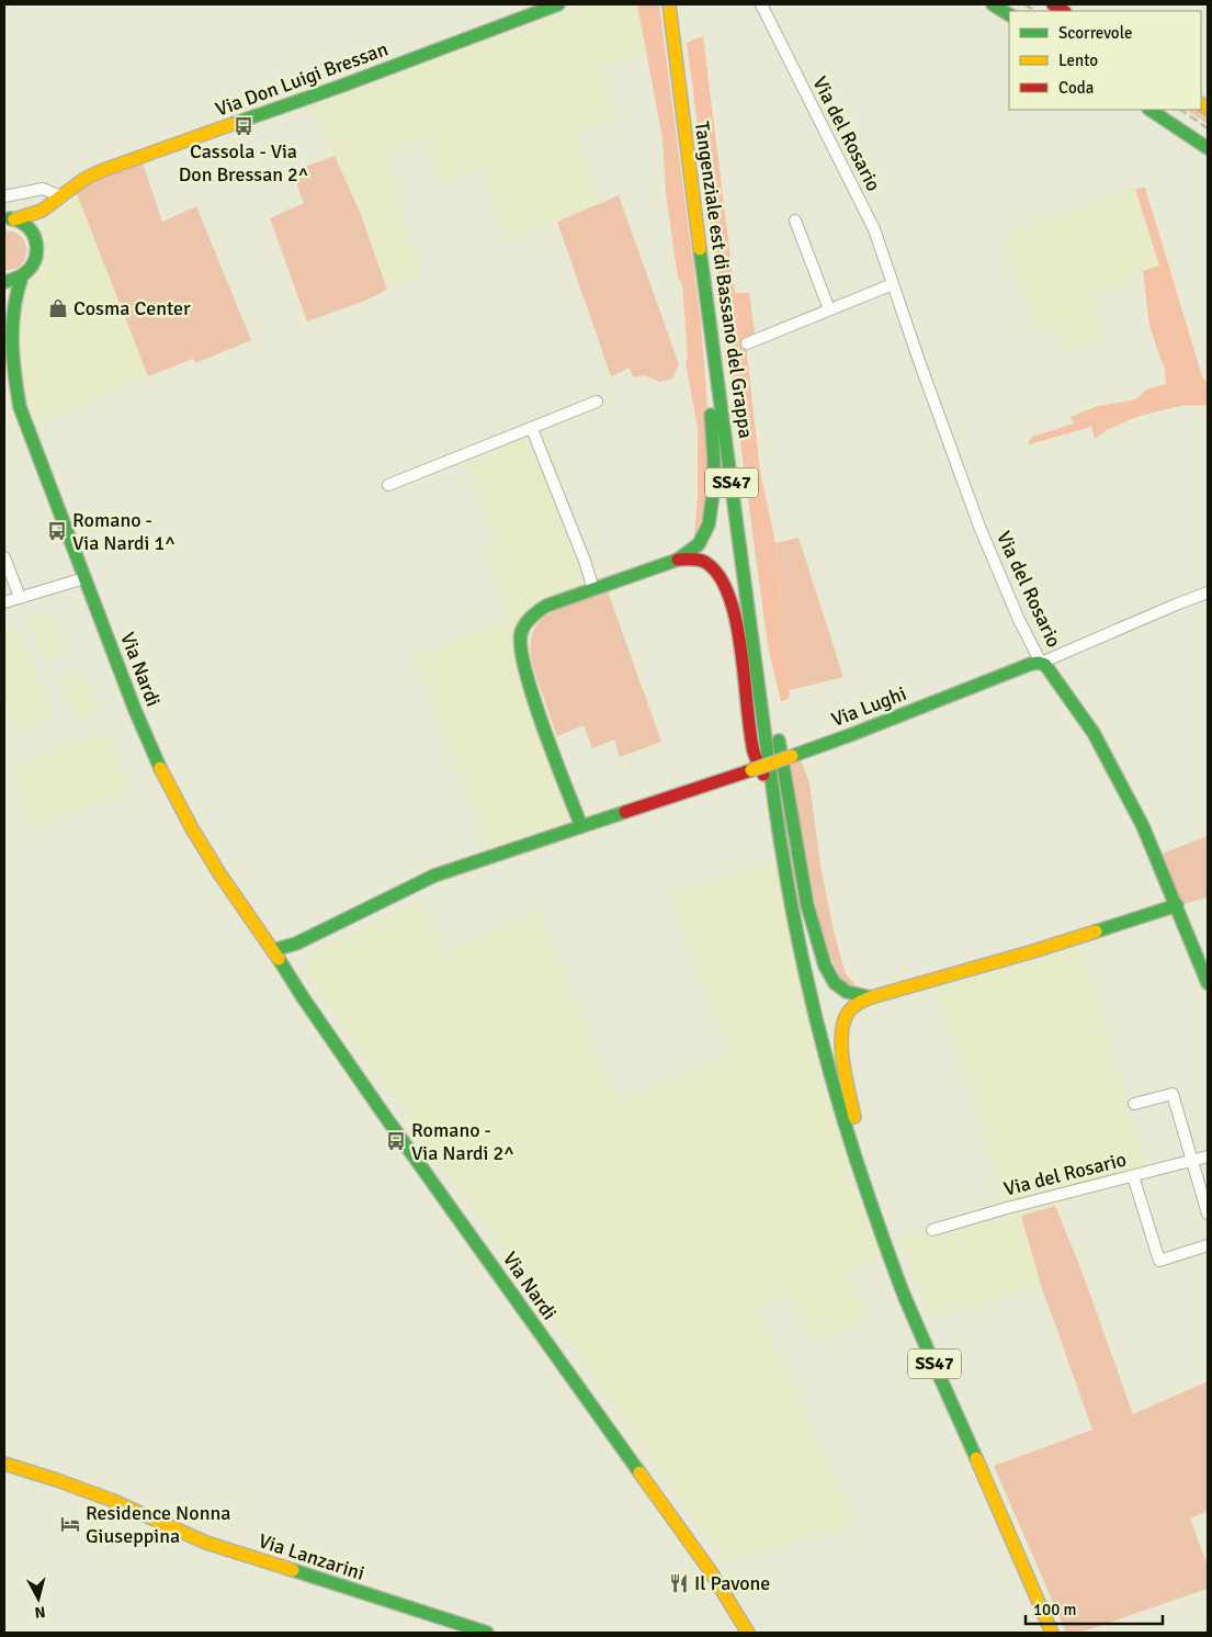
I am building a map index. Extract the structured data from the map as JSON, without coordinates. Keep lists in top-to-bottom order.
{
  "streets": {
    "main road": [
      "Via Don Luigi Bressan",
      "Via del Rosario",
      "Tangenziale est di Bassano del Grappa",
      "SS47",
      "Via Nardi",
      "Via Lughi",
      "Via Lanzarini"
    ]
  },
  "crossings": [
    ["Via Don Luigi Bressan", "Via Nardi"],
    ["Via del Rosario", "Via Lughi"]
  ],
  "places": {
    "bus stop": ["Cassola - Via Don Bressan 2^", "Romano - Via Nardi 1^", "Romano - Via Nardi 2^"],
    "shop": ["Cosma Center"],
    "hotel": ["Residence Nonna Giuseppina"],
    "restaurant": ["Il Pavone"]
  },
  "legend": ["Scorrevole", "Lento", "Coda"],
  "scale_bar": "100 m",
  "north": "bottom"
}
